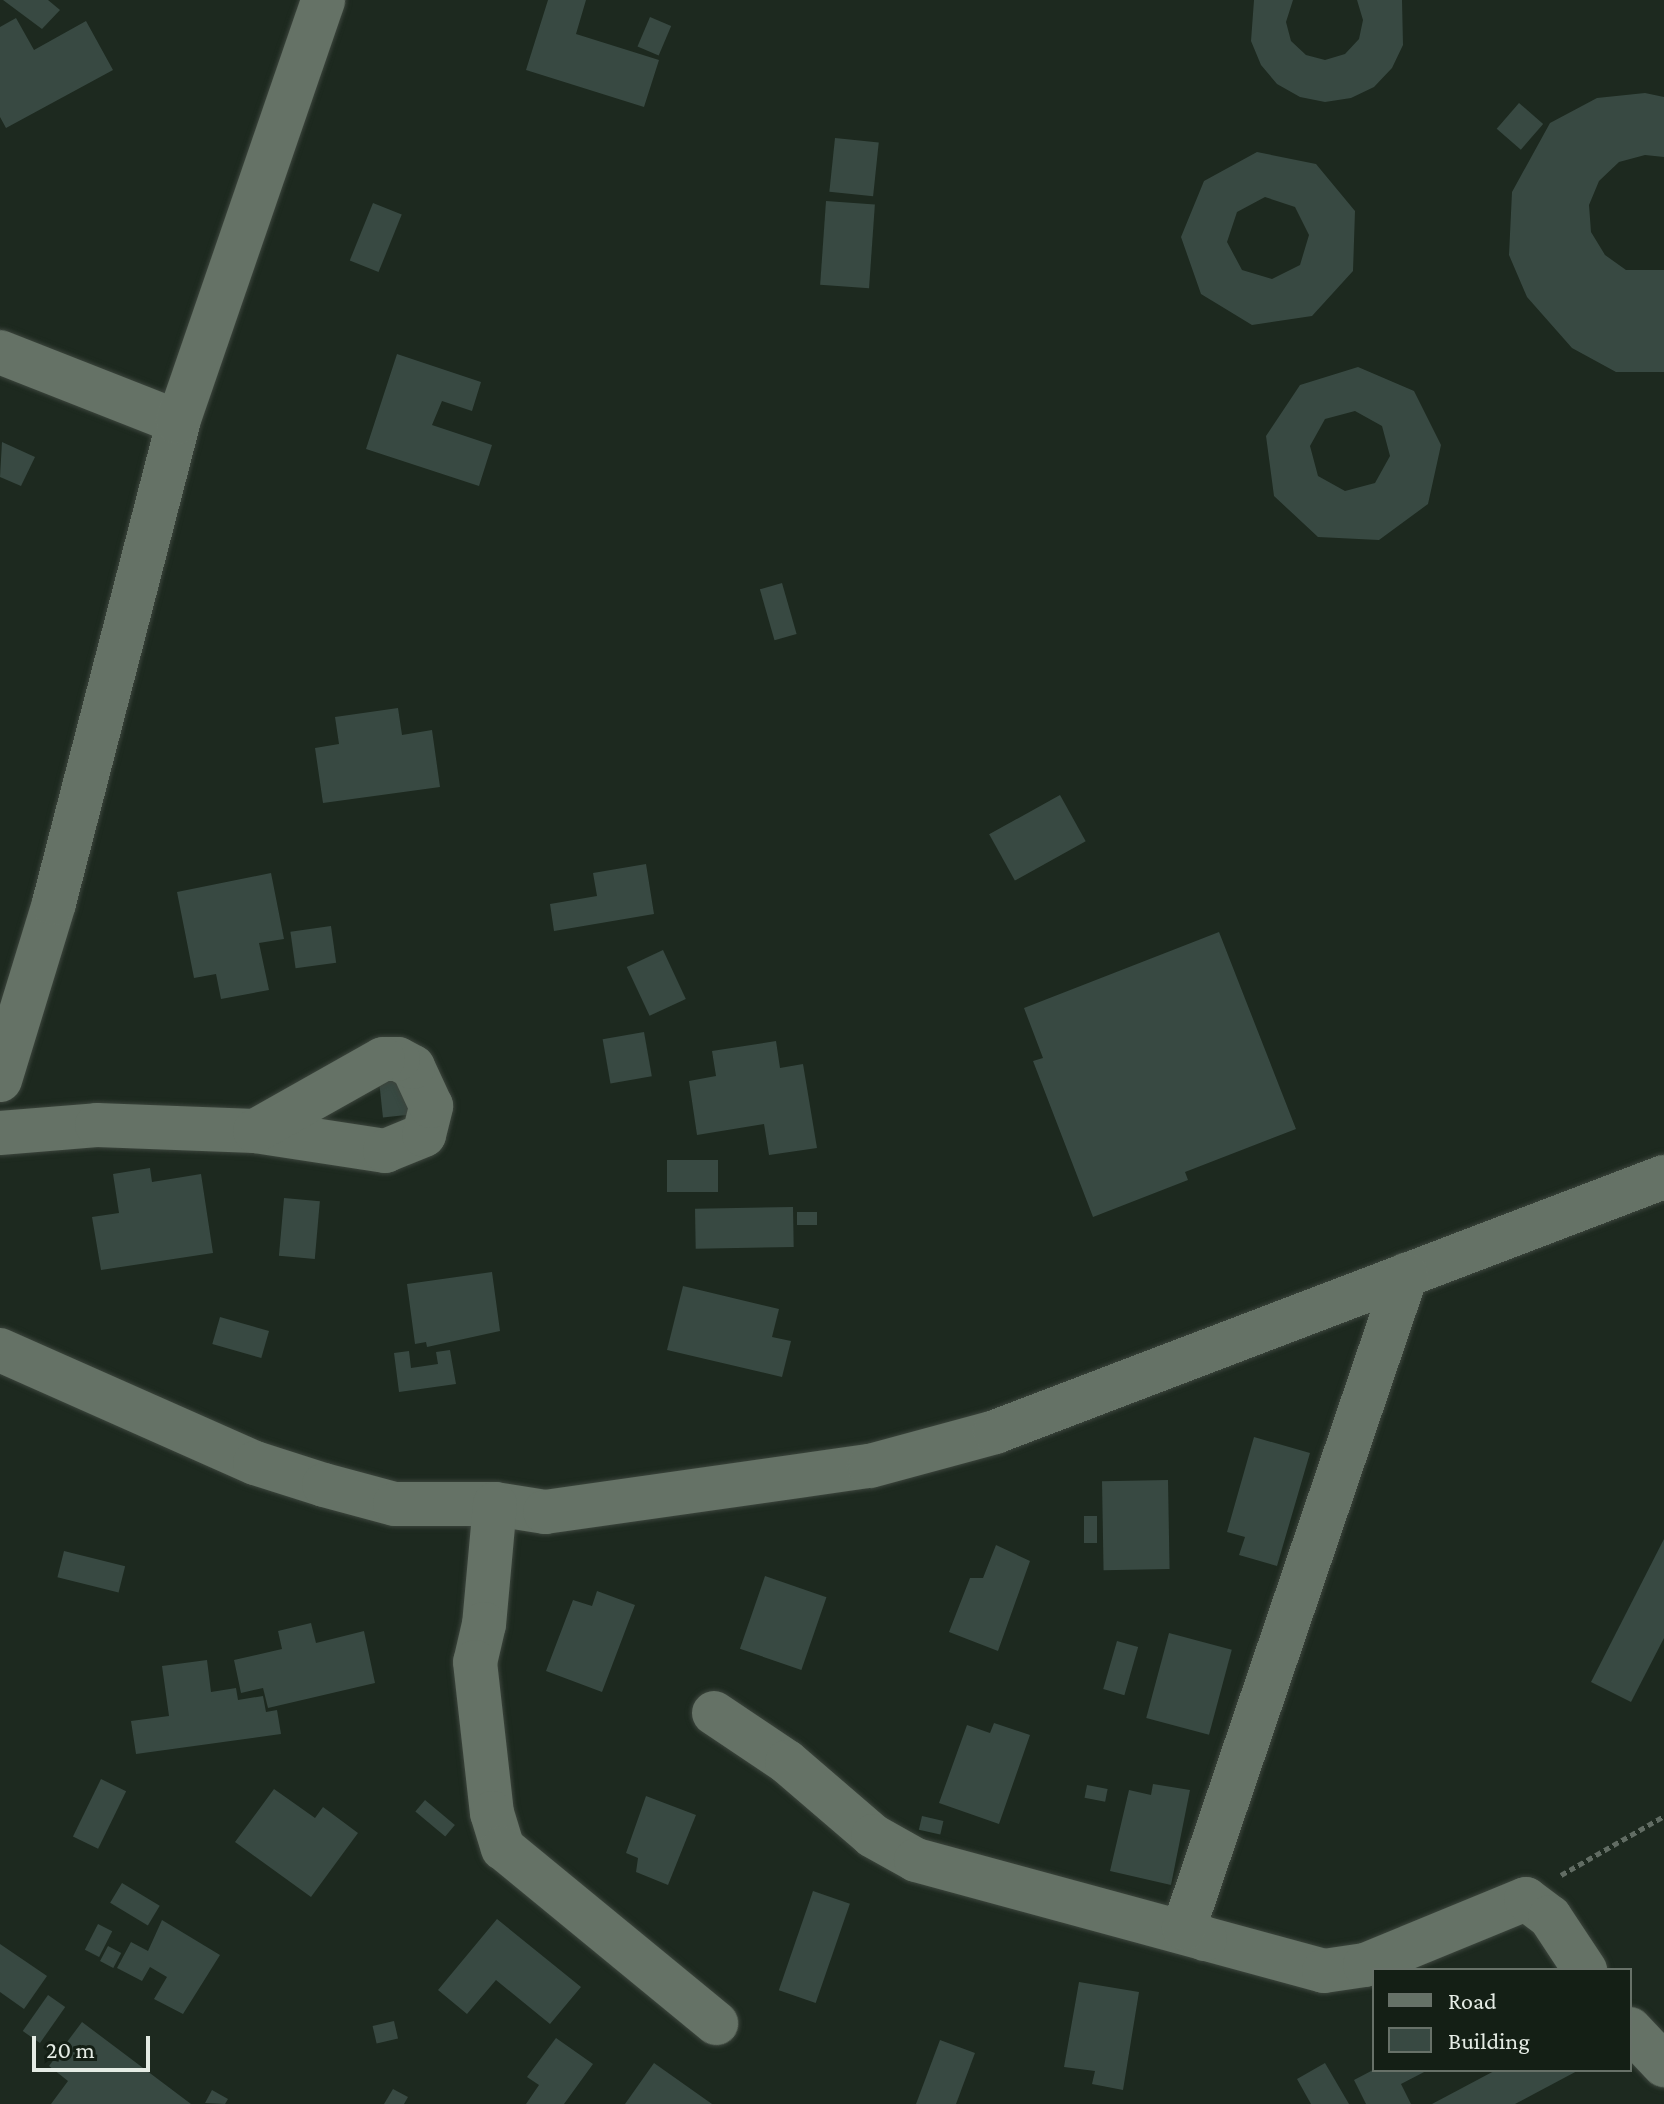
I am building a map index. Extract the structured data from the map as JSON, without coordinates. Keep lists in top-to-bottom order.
{
  "legend": ["Road", "Building"],
  "scale_bar": "20 m"
}
